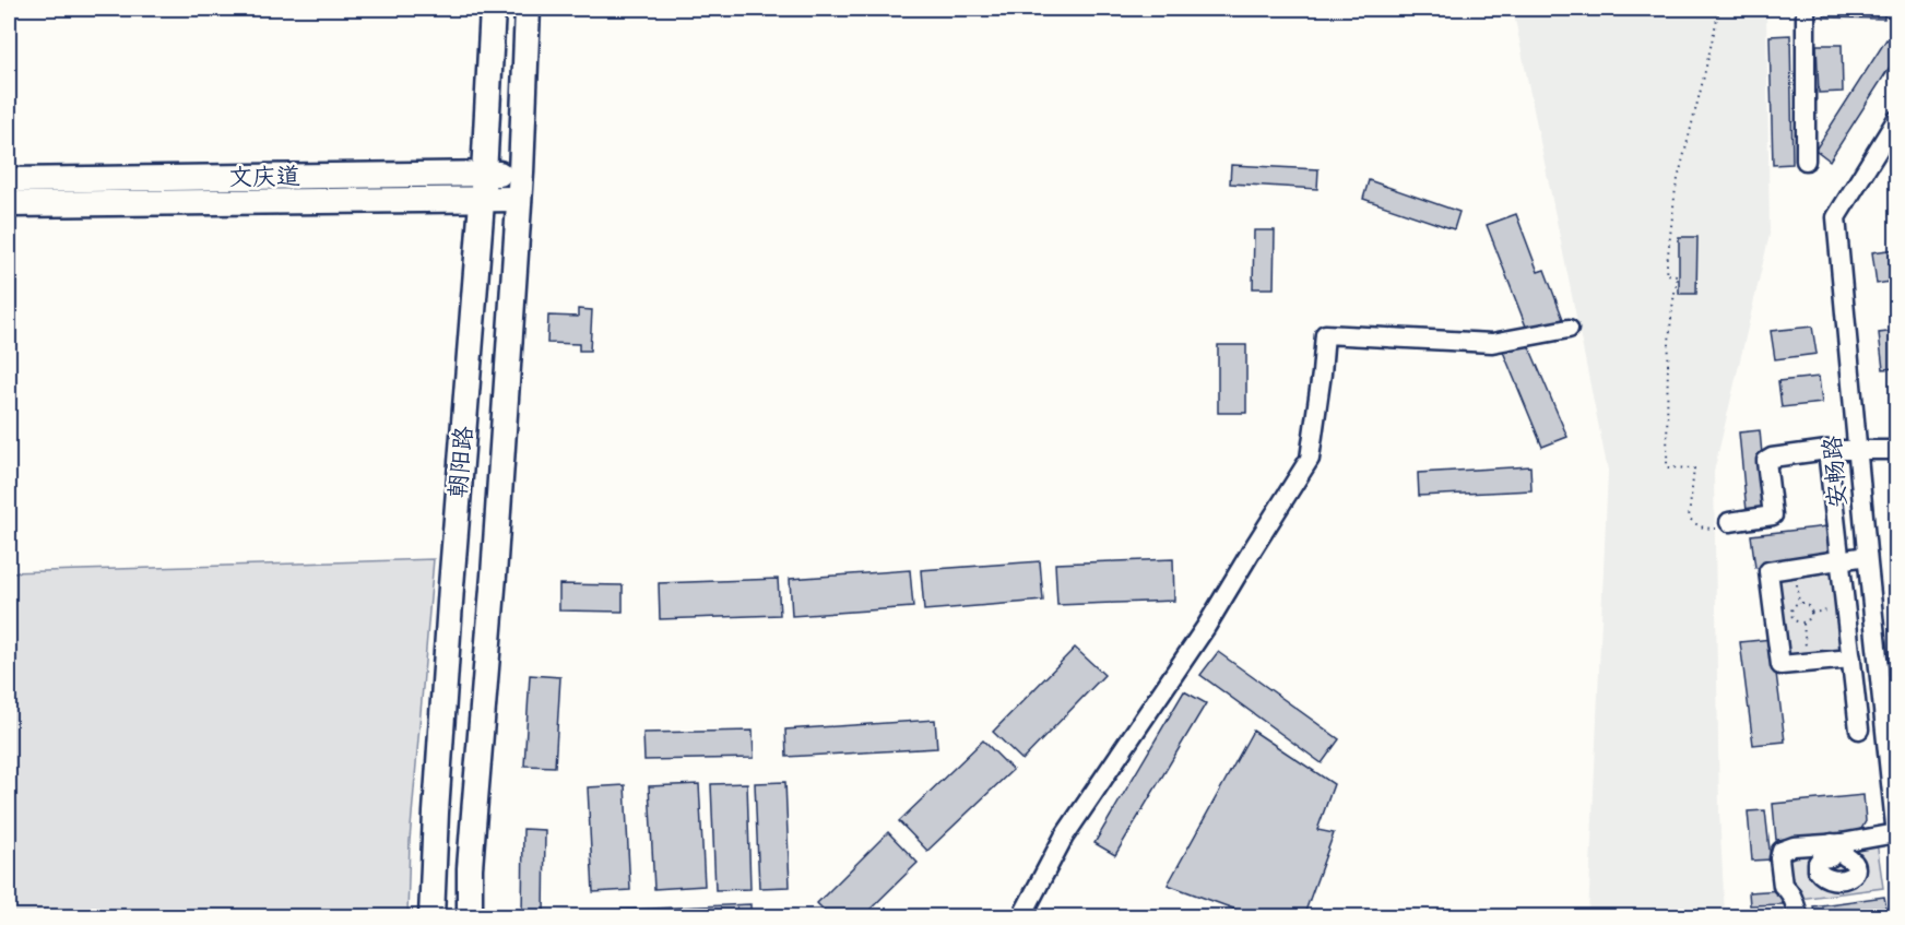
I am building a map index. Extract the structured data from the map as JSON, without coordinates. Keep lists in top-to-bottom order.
{
  "streets": {
    "main road": ["文庆道", "朝阳路"],
    "street": ["安畅路"]
  },
  "crossings": [
    ["文庆道", "朝阳路"]
  ]
}
